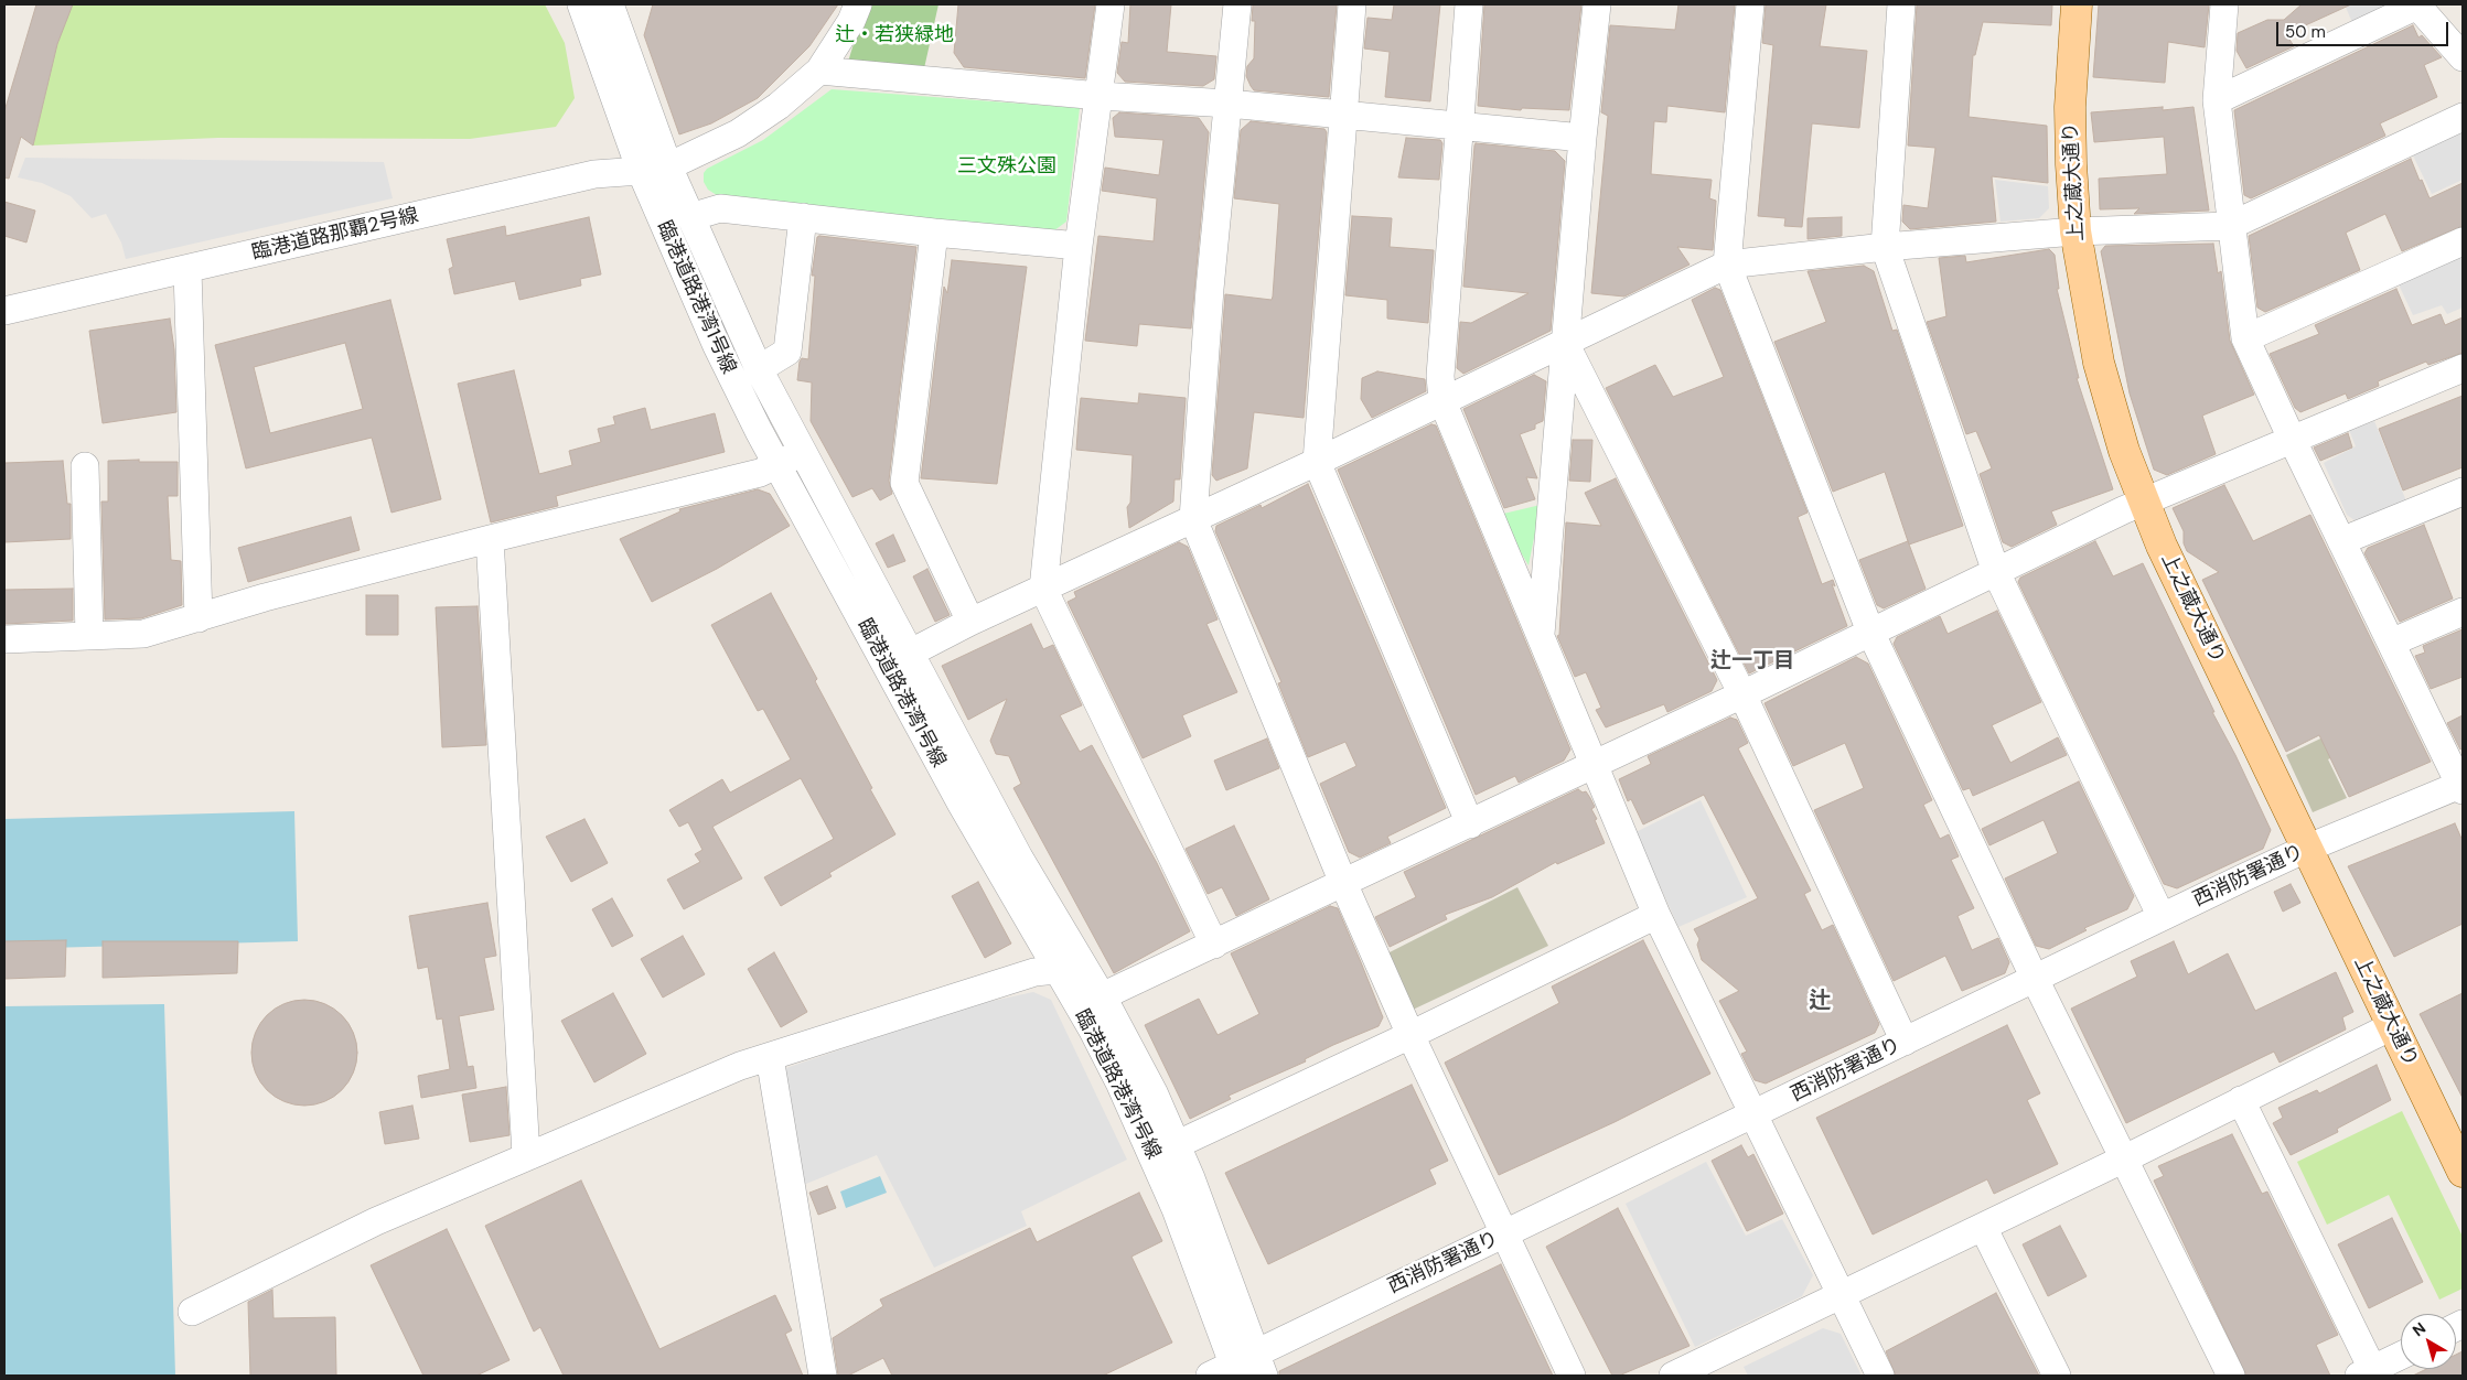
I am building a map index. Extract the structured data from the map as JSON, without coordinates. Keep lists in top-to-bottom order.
{
  "streets": {
    "main road": ["上之蔵大通り"],
    "street": ["臨港道路那覇2号線", "臨港道路港湾1号線", "西消防署通り"]
  },
  "crossings": [
    ["上之蔵大通り", "西消防署通り"],
    ["臨港道路那覇2号線", "臨港道路港湾1号線"],
    ["臨港道路港湾1号線", "西消防署通り"]
  ],
  "districts": ["辻一丁目", "辻"],
  "parks": ["辻・若狭緑地", "三文殊公園"],
  "scale_bar": "50 m",
  "north": "top left"
}
